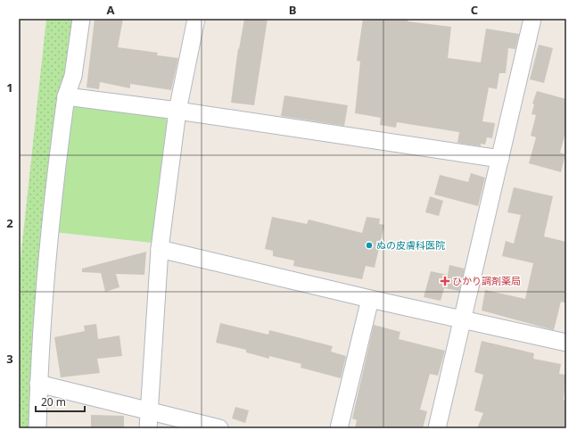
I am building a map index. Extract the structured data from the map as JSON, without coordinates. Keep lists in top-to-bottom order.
{
  "places": {
    "other": ["ぬの皮膚科医院"],
    "health": ["ひかり調剤薬局"]
  },
  "scale_bar": "20 m",
  "grid": {
    "columns": ["A", "B", "C"],
    "rows": ["1", "2", "3"]
  }
}
